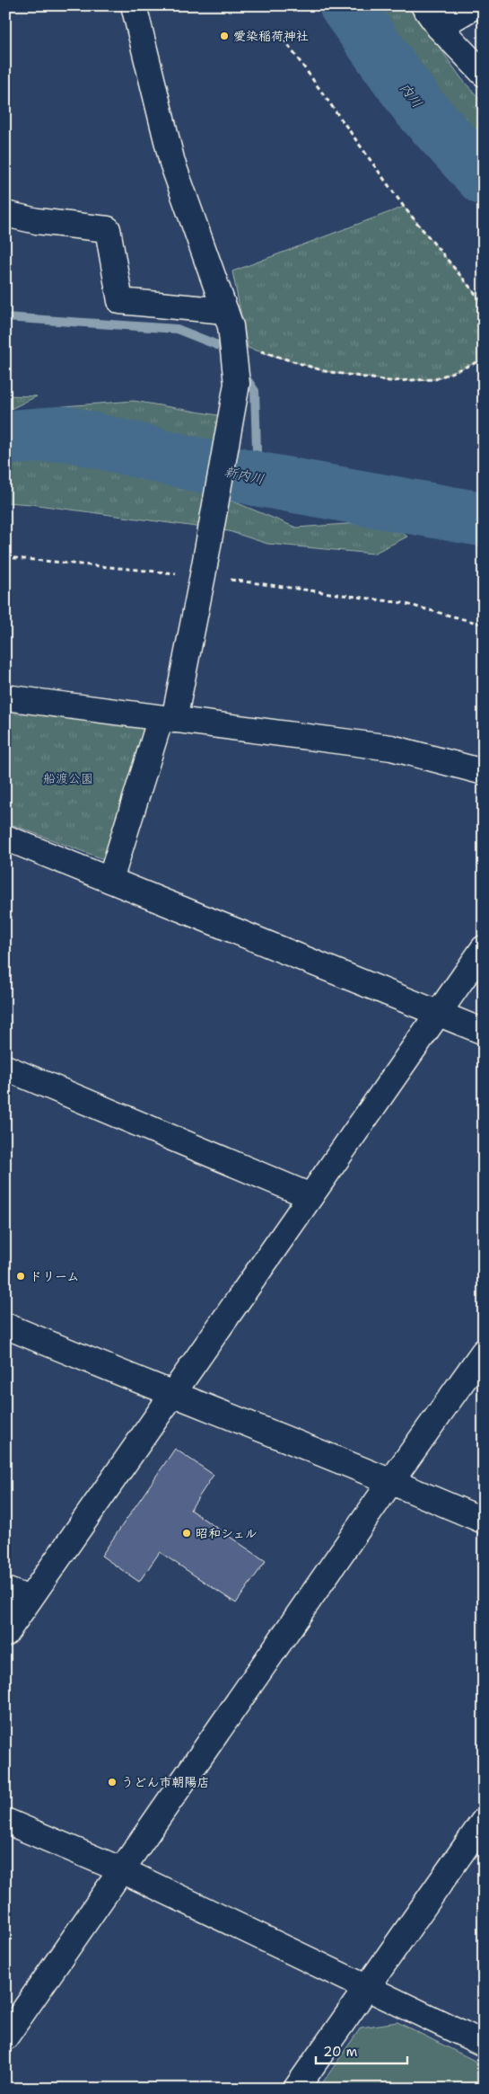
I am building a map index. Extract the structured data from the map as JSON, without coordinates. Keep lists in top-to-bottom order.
{
  "water": ["内川", "新内川"],
  "parks": ["船渡公園"],
  "places": [
    "愛染稲荷神社",
    "ドリーム",
    "昭和シェル",
    "うどん市朝陽店"
  ],
  "scale_bar": "20 m"
}
